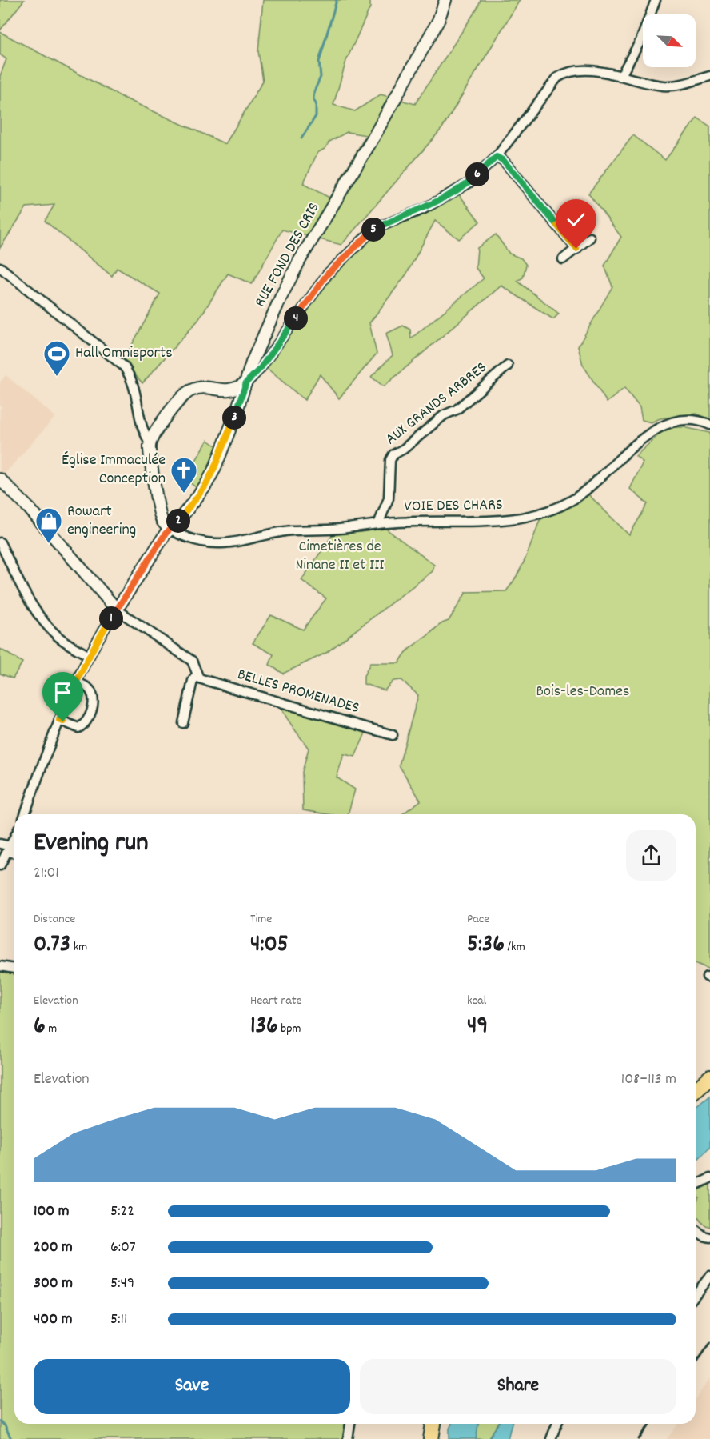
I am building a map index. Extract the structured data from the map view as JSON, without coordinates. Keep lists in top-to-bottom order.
{
  "streets": {
    "street": [
      "RUE FOND DES CRIS",
      "AUX GRANDS ARBRES",
      "VOIE DES CHARS",
      "BELLES PROMENADES"
    ]
  },
  "crossings": [
    ["RUE FOND DES CRIS", "VOIE DES CHARS"],
    ["AUX GRANDS ARBRES", "VOIE DES CHARS"]
  ],
  "parks": ["Cimetières de Ninane II et III", "Bois-les-Dames"],
  "places": {
    "sports": ["Hall Omnisports"],
    "church": ["Église Immaculée Conception"],
    "shop": ["Rowart engineering"]
  },
  "north": "bottom right",
  "page": {
    "pins": [
      "6",
      "5",
      "4",
      "3",
      "2",
      "1"
    ],
    "heading": ["Evening run", "21:01"],
    "stats": [
      ["Distance", "0.73 km"],
      ["Time", "4:05"],
      ["Pace", "5:36 /km"],
      ["Elevation", "6 m"],
      ["Heart rate", "136 bpm"],
      ["kcal", "49"]
    ],
    "chart": ["Elevation", "108–113 m"],
    "list": [
      {
        "name": "100 m",
        "note": "5:22"
      },
      {
        "name": "200 m",
        "note": "6:07"
      },
      {
        "name": "300 m",
        "note": "5:49"
      },
      {
        "name": "400 m",
        "note": "5:11"
      }
    ],
    "buttons": ["Save", "Share"]
  }
}
